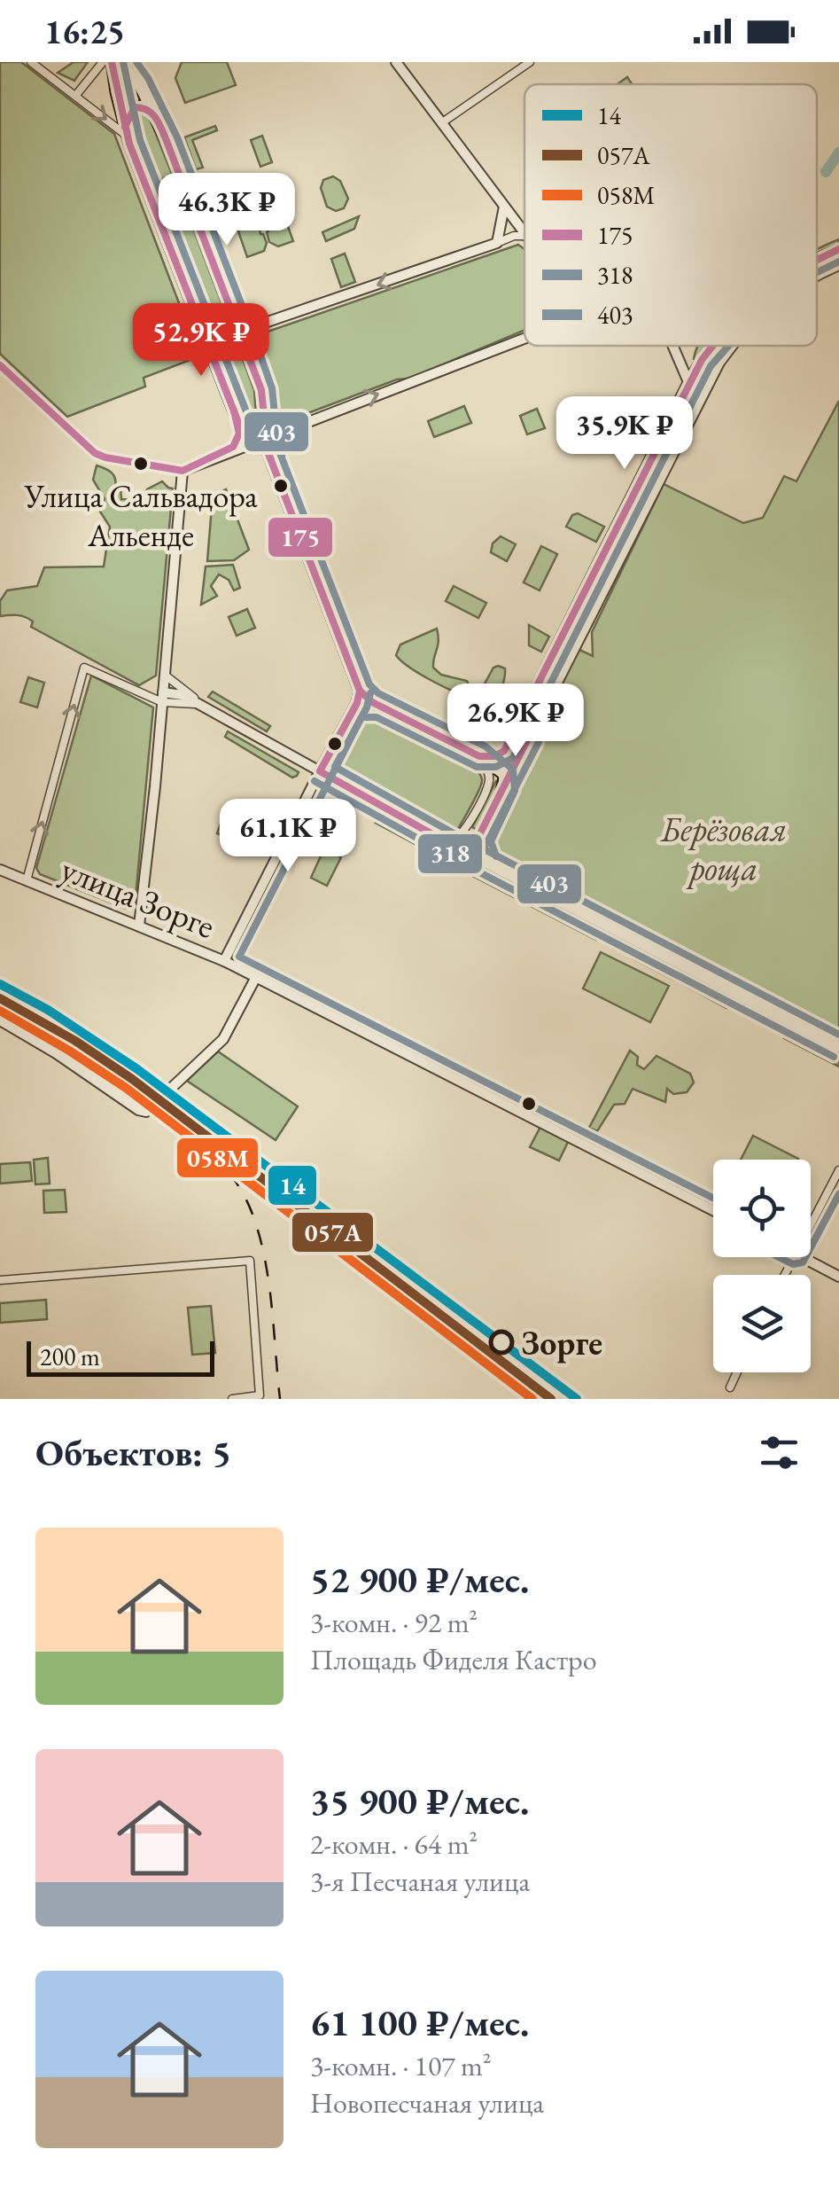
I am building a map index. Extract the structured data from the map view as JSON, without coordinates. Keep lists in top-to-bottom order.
{
  "streets": {
    "street": ["улица Зорге"]
  },
  "parks": ["Берёзовая роща"],
  "places": ["Улица Сальвадора Альенде", "Зорге"],
  "lines": [
    "transit line 175",
    "transit line 403",
    "transit line 318",
    "transit line 14",
    "transit line 057А",
    "transit line 058М"
  ],
  "legend": [
    "14",
    "057А",
    "058М",
    "175",
    "318",
    "403"
  ],
  "scale_bar": "200 m",
  "page": {
    "status": "16:25",
    "price": [
      "46.3K ₽",
      "52.9K ₽",
      "35.9K ₽",
      "26.9K ₽",
      "61.1K ₽"
    ],
    "scale": "200 m",
    "heading": "Объектов: 5",
    "list": [
      {
        "name": "52 900 ₽/мес.",
        "note": "3-комн. · 92 m² · Площадь Фиделя Кастро"
      },
      {
        "name": "35 900 ₽/мес.",
        "note": "2-комн. · 64 m² · 3-я Песчаная улица"
      },
      {
        "name": "61 100 ₽/мес.",
        "note": "3-комн. · 107 m² · Новопесчаная улица"
      }
    ]
  }
}
